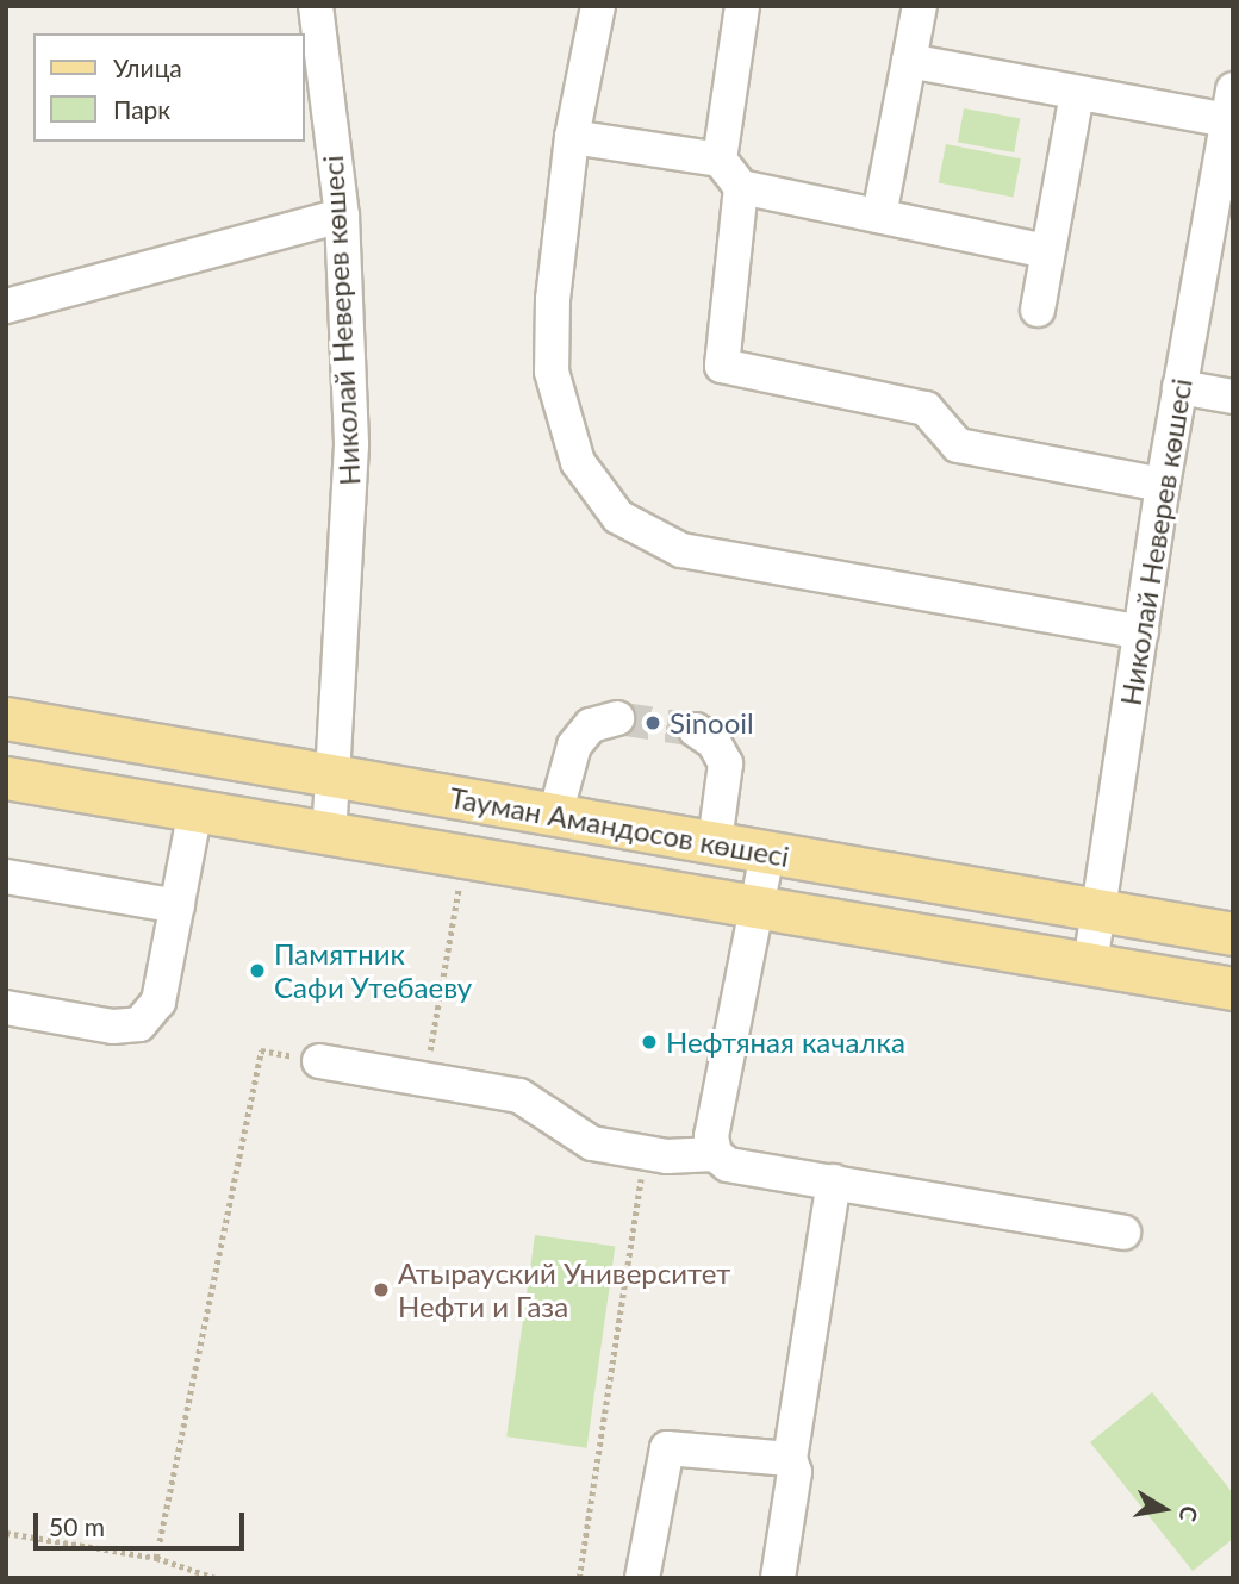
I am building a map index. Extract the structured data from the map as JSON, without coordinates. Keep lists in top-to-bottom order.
{
  "streets": {
    "main road": ["Тауман Амандосов көшесі"],
    "street": ["Николай Неверев көшесі"]
  },
  "crossings": [
    ["Николай Неверев көшесі", "Тауман Амандосов көшесі"]
  ],
  "places": [
    "Sinooil",
    "Памятник Сафи Утебаеву",
    "Нефтяная качалка",
    "Атырауский Университет Нефти и Газа"
  ],
  "legend": ["Улица", "Парк"],
  "scale_bar": "50 m",
  "north": "right"
}
